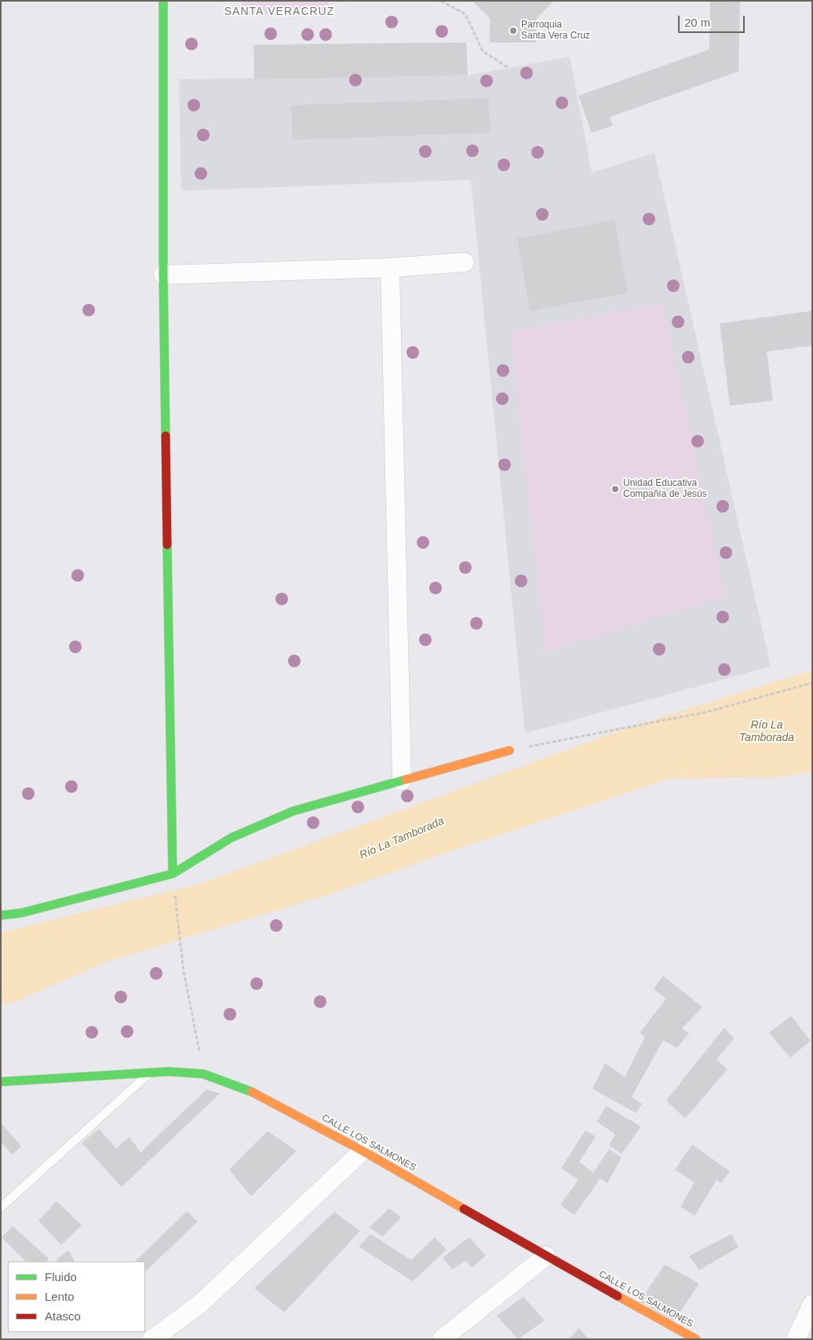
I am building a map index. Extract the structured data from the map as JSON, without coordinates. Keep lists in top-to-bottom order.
{
  "streets": {
    "street": ["CALLE LOS SALMONES"]
  },
  "districts": ["SANTA VERACRUZ"],
  "water": ["Río La Tamborada"],
  "places": ["Parroquia Santa Vera Cruz", "Unidad Educativa Compañía de Jesús"],
  "legend": ["Fluido", "Lento", "Atasco"],
  "scale_bar": "20 m"
}
